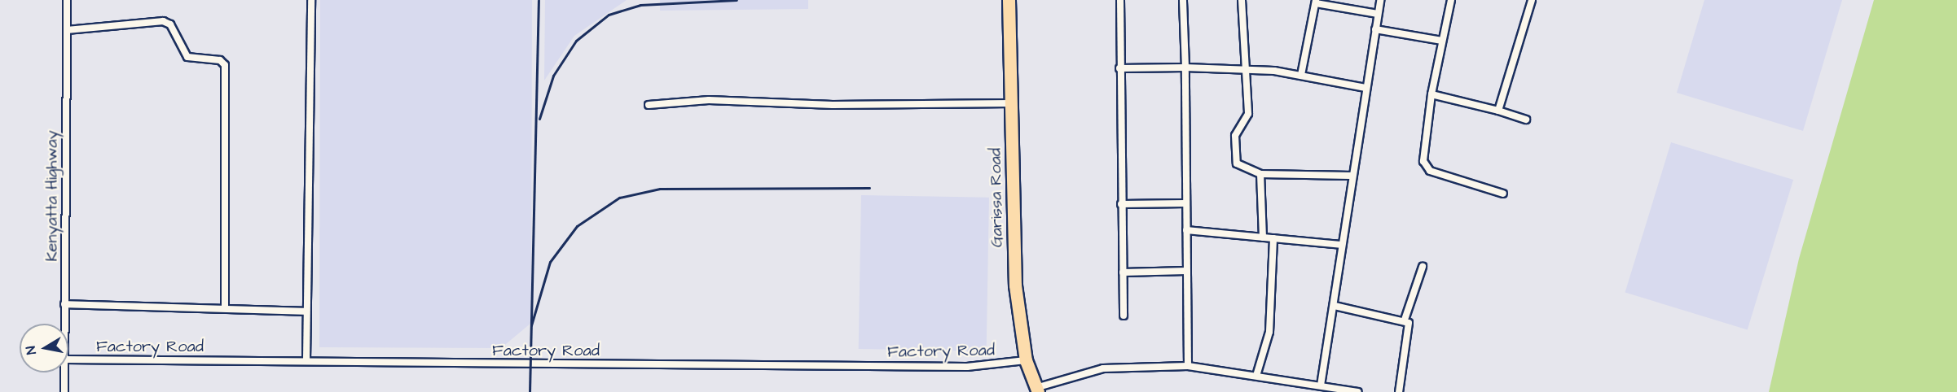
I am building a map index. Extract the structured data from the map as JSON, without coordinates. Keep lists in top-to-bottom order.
{
  "streets": {
    "highway": ["Garissa Road"],
    "street": ["Kenyatta Highway", "Factory Road"]
  },
  "crossings": [
    ["Garissa Road", "Factory Road"]
  ],
  "north": "left"
}
